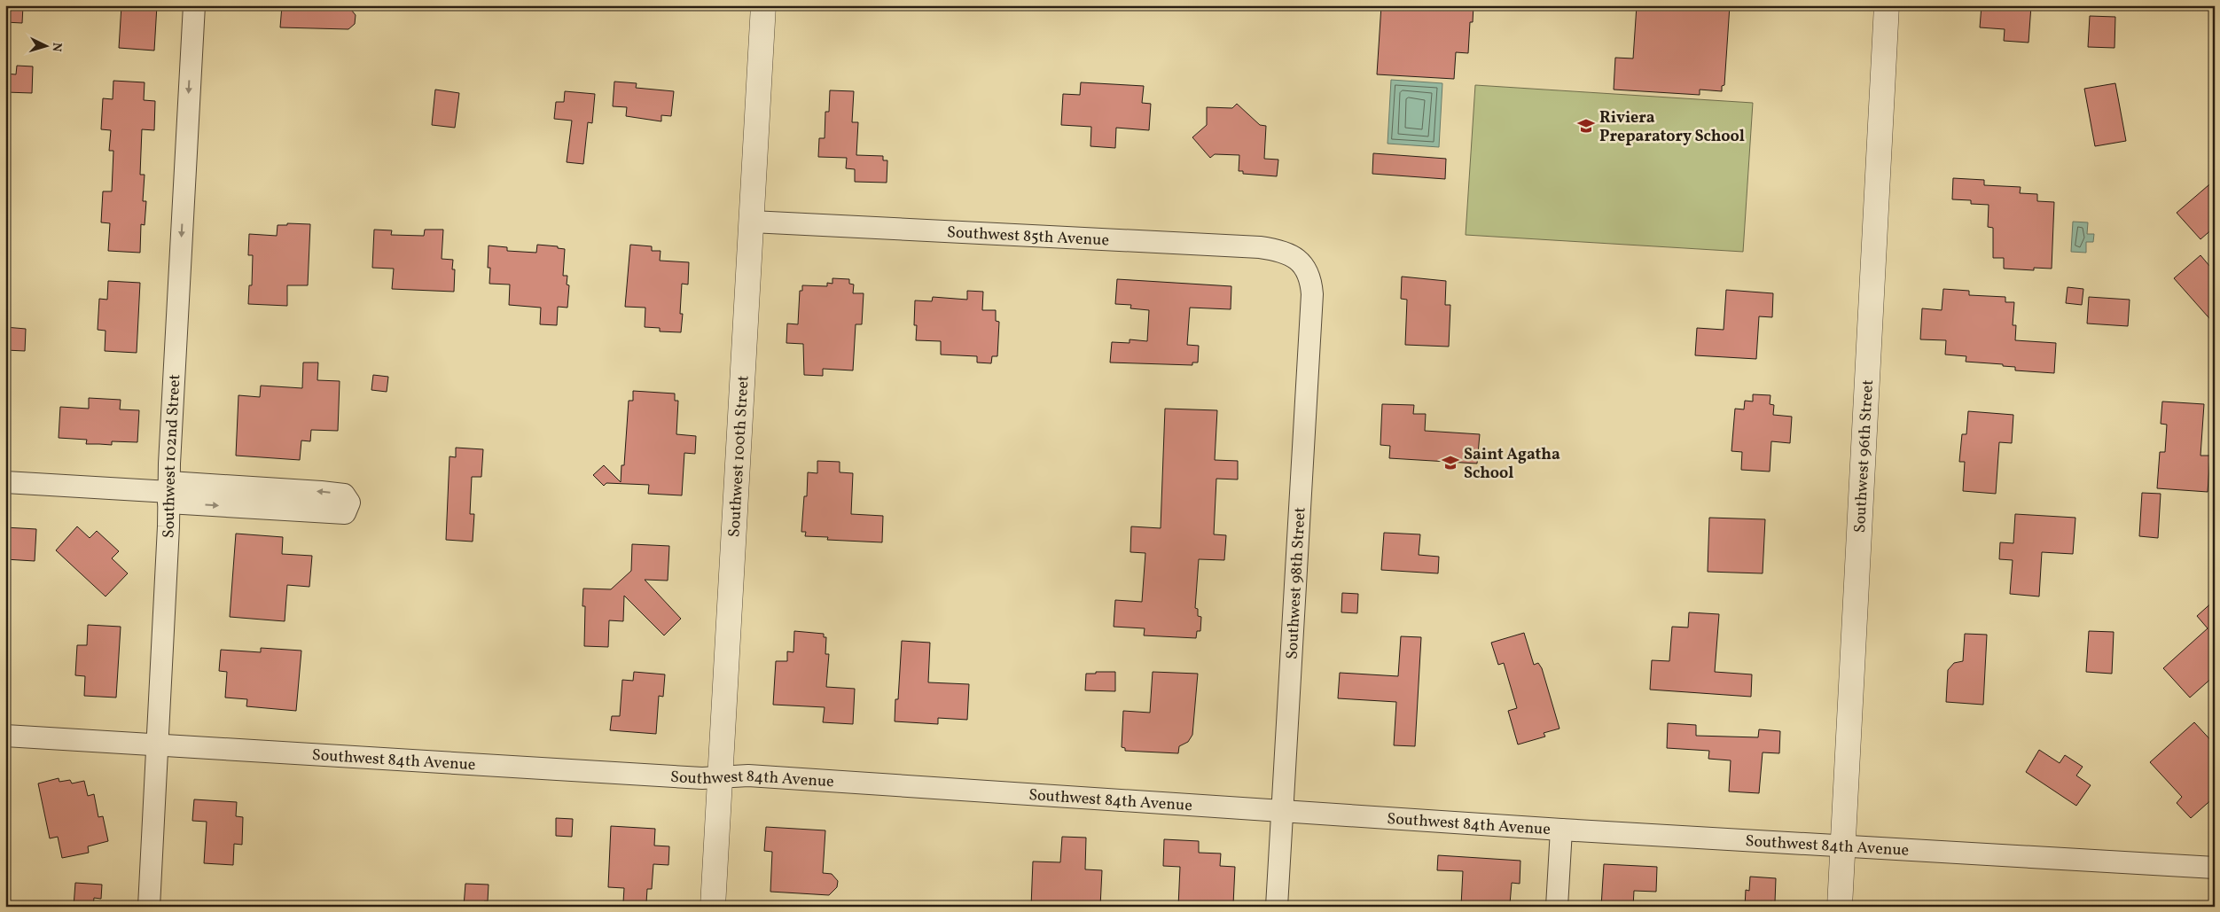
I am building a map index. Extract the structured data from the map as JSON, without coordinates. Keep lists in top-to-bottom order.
{
  "streets": {
    "street": [
      "Southwest 85th Avenue",
      "Southwest 102nd Street",
      "Southwest 100th Street",
      "Southwest 96th Street",
      "Southwest 98th Street",
      "Southwest 84th Avenue"
    ]
  },
  "crossings": [
    ["Southwest 85th Avenue", "Southwest 100th Street"],
    ["Southwest 85th Avenue", "Southwest 98th Street"],
    ["Southwest 102nd Street", "Southwest 84th Avenue"],
    ["Southwest 100th Street", "Southwest 84th Avenue"],
    ["Southwest 96th Street", "Southwest 84th Avenue"],
    ["Southwest 98th Street", "Southwest 84th Avenue"]
  ],
  "one_way": ["Southwest 102nd Street"],
  "places": {
    "school or university": ["Riviera Preparatory School", "Saint Agatha School"]
  },
  "north": "right"
}
